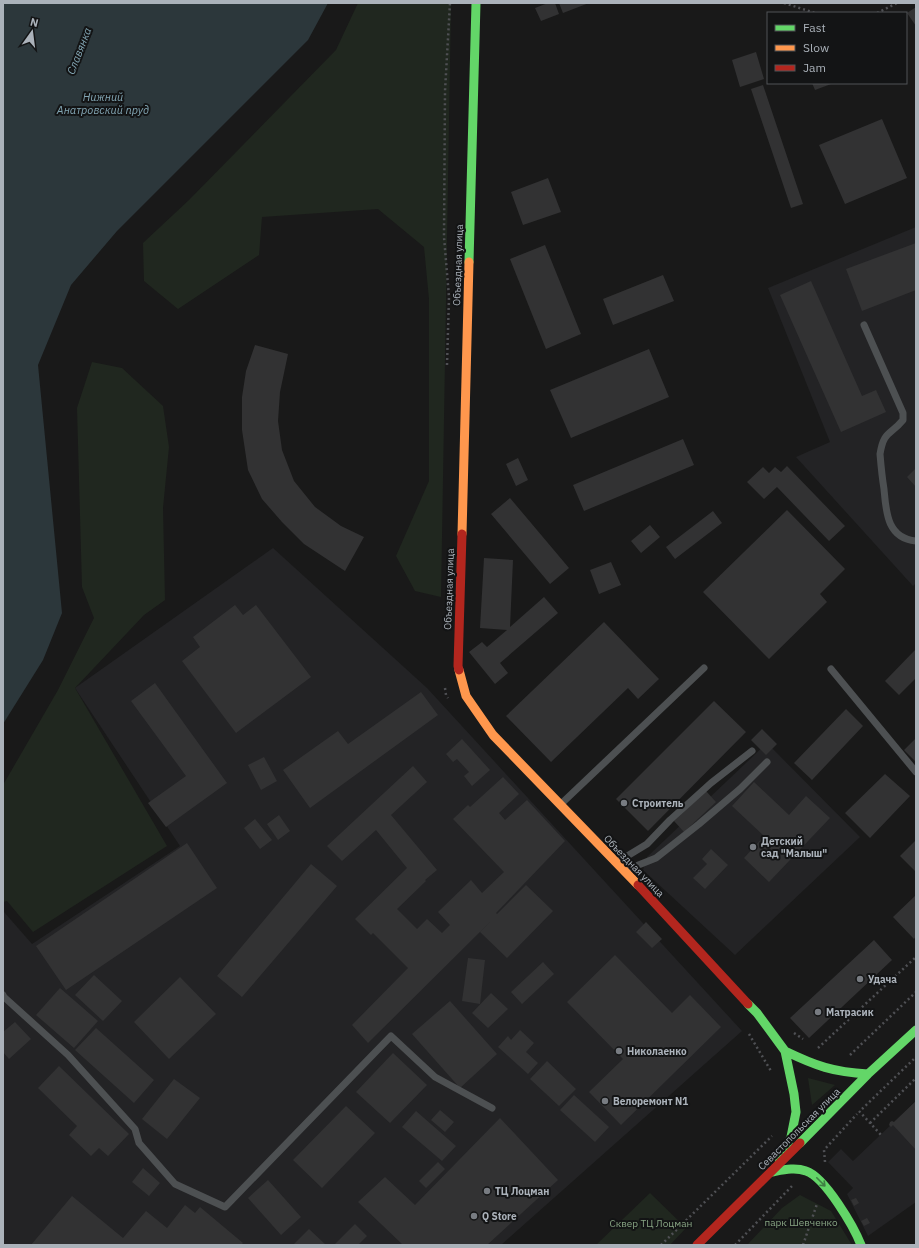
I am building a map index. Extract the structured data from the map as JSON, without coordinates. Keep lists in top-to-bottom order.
{
  "streets": {
    "main road": ["Объездная улица", "Севастопольская улица"]
  },
  "crossings": [
    ["Объездная улица", "Севастопольская улица"]
  ],
  "water": ["Славянка", "Нижний Анатровский пруд"],
  "parks": ["парк Шевченко", "Сквер ТЦ Лоцман"],
  "places": [
    "Строитель",
    "Детский сад \"Малыш\"",
    "Удача",
    "Матрасик",
    "Николаенко",
    "Велоремонт N1",
    "ТЦ Лоцман",
    "Q Store"
  ],
  "legend": ["Fast", "Slow", "Jam"],
  "north": "top"
}
